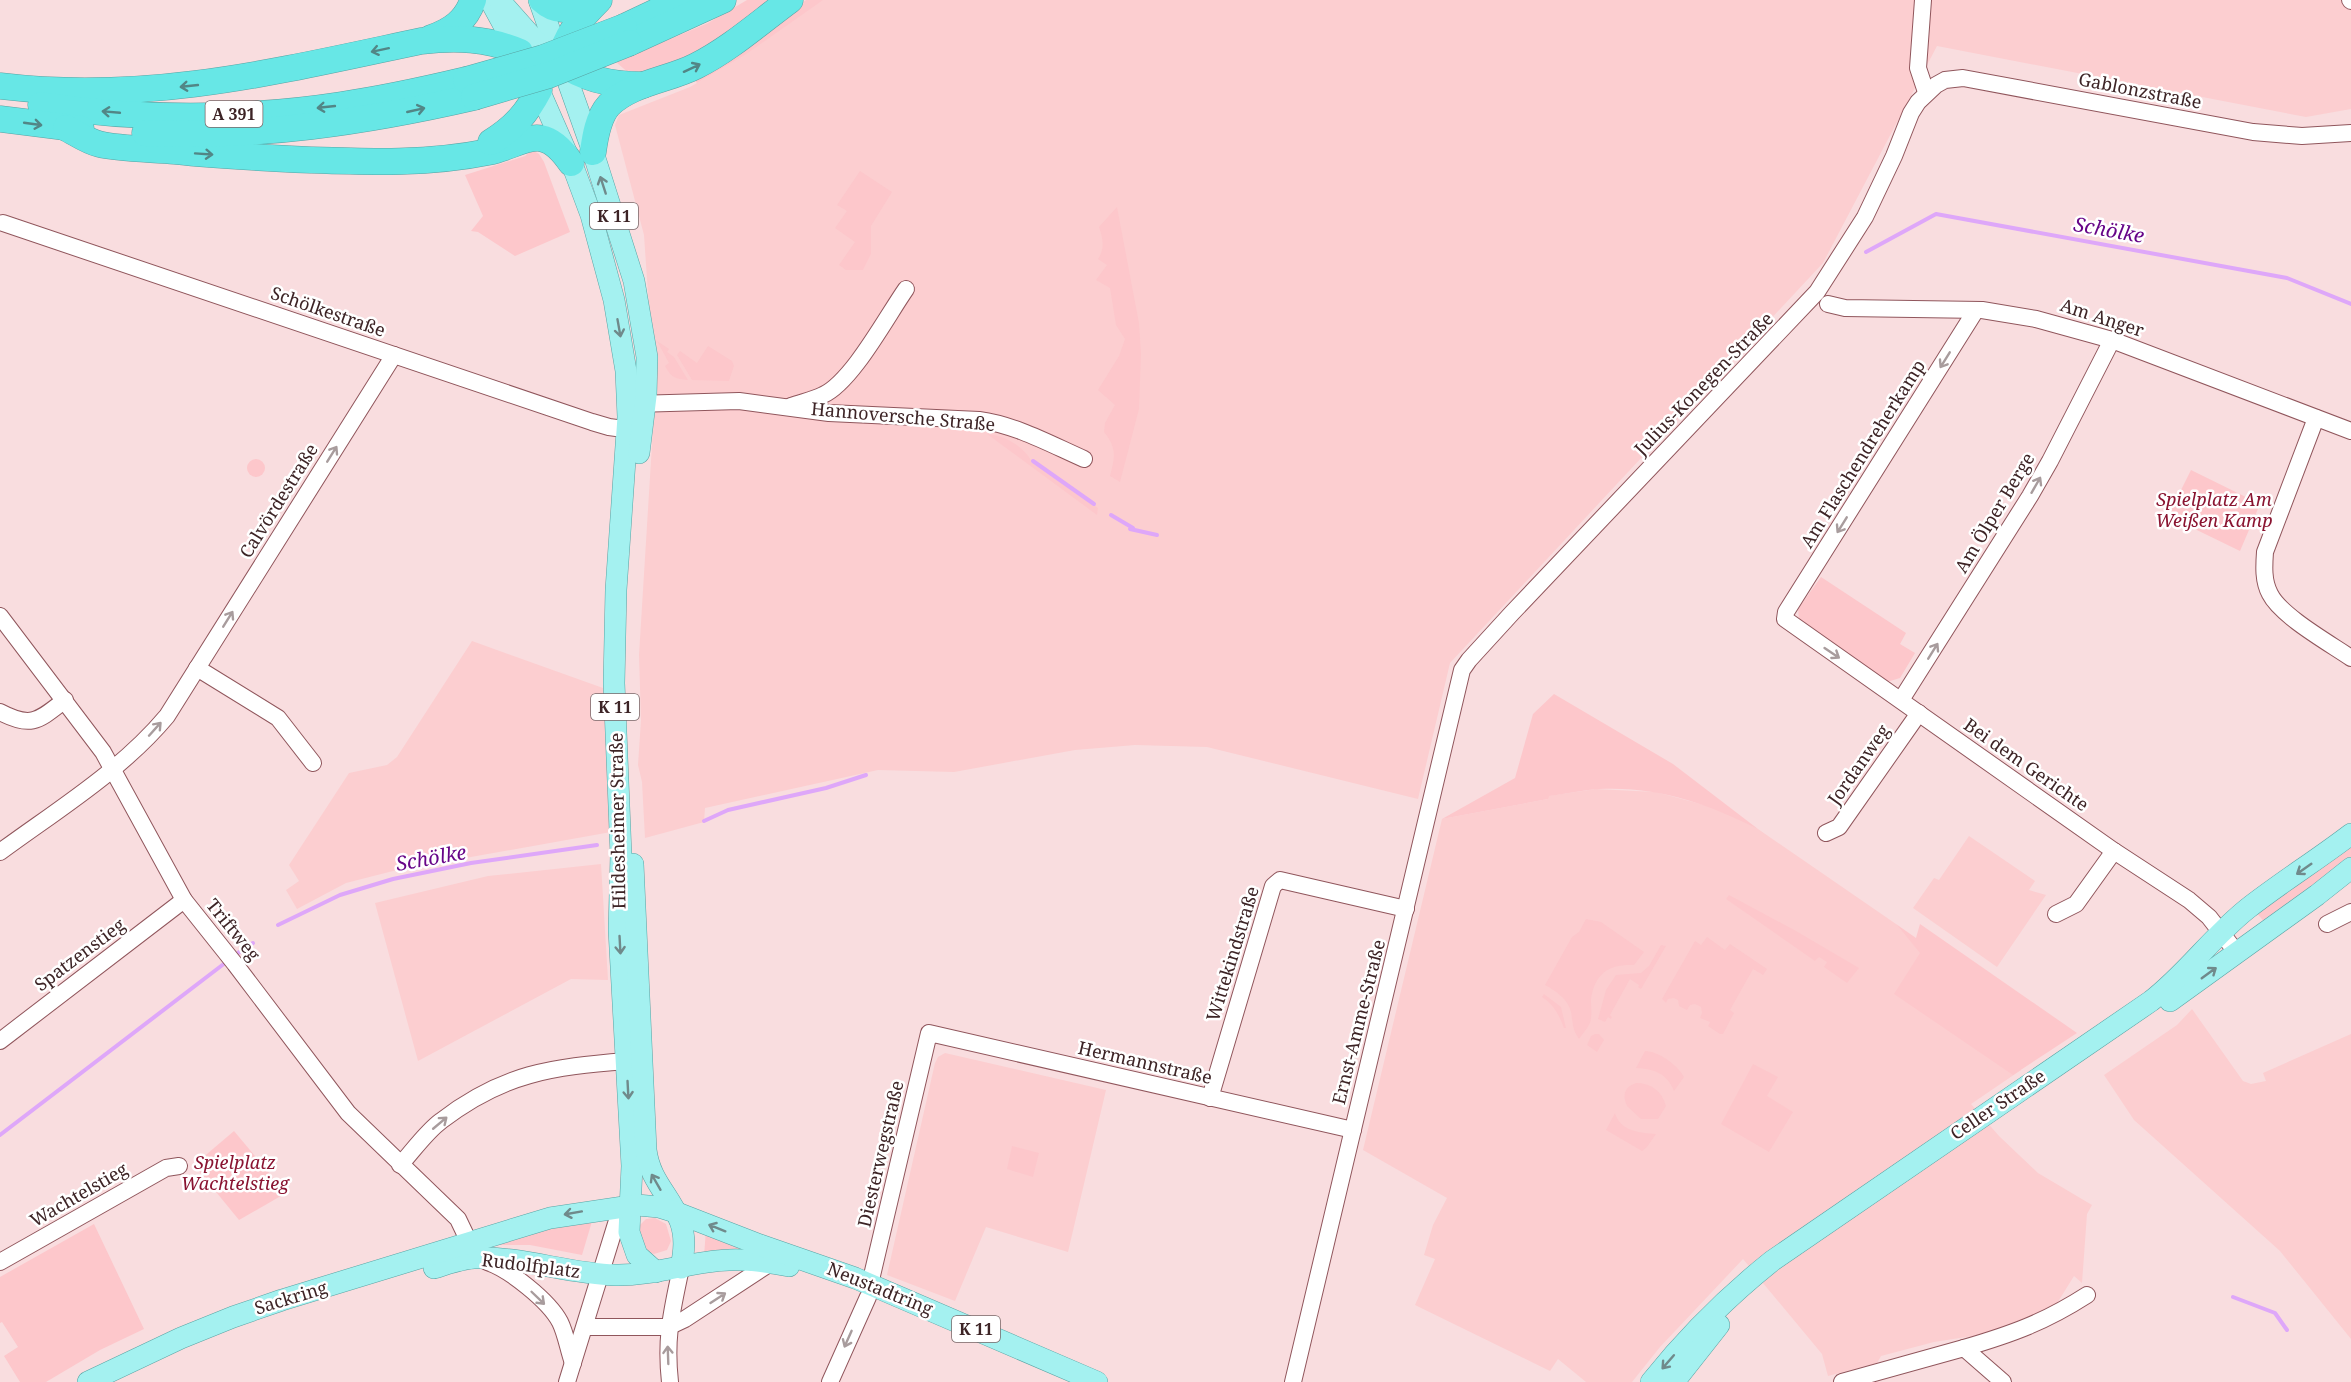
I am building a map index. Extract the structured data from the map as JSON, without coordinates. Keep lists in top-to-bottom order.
{
  "streets": {
    "highway": ["A 391"],
    "main road": [
      "K 11",
      "Hildesheimer Straße",
      "Celler Straße",
      "Rudolfplatz",
      "Neustadtring",
      "Sackring"
    ],
    "street": [
      "Gablonzstraße",
      "Schölkestraße",
      "Am Anger",
      "Julius-Konegen-Straße",
      "Hannoversche Straße",
      "Am Flaschendreherkamp",
      "Calvördestraße",
      "Am Ölper Berge",
      "Jordanweg",
      "Bei dem Gerichte",
      "Triftweg",
      "Wittekindstraße",
      "Spatzenstieg",
      "Ernst-Amme-Straße",
      "Hermannstraße",
      "Diesterwegstraße",
      "Wachtelstieg"
    ]
  },
  "crossings": [
    ["Gablonzstraße", "Julius-Konegen-Straße"],
    ["K 11", "Hannoversche Straße"],
    ["K 11", "Hildesheimer Straße"],
    ["K 11", "Rudolfplatz"],
    ["Schölkestraße", "Calvördestraße"],
    ["Schölkestraße", "Hildesheimer Straße"],
    ["Am Anger", "Am Flaschendreherkamp"],
    ["Am Anger", "Am Ölper Berge"],
    ["Julius-Konegen-Straße", "Ernst-Amme-Straße"],
    ["Hannoversche Straße", "Hildesheimer Straße"],
    ["Am Flaschendreherkamp", "Bei dem Gerichte"],
    ["Calvördestraße", "Triftweg"],
    ["Am Ölper Berge", "Bei dem Gerichte"],
    ["Jordanweg", "Bei dem Gerichte"],
    ["Bei dem Gerichte", "Celler Straße"],
    ["Hildesheimer Straße", "Rudolfplatz"],
    ["Triftweg", "Spatzenstieg"],
    ["Triftweg", "Rudolfplatz"],
    ["Triftweg", "Sackring"],
    ["Wittekindstraße", "Ernst-Amme-Straße"],
    ["Wittekindstraße", "Hermannstraße"],
    ["Ernst-Amme-Straße", "Hermannstraße"],
    ["Hermannstraße", "Diesterwegstraße"],
    ["Diesterwegstraße", "Neustadtring"],
    ["Rudolfplatz", "Neustadtring"],
    ["Rudolfplatz", "Sackring"]
  ],
  "one_way": ["Am Flaschendreherkamp", "Calvördestraße", "Am Ölper Berge"],
  "water": ["Schölke"],
  "parks": ["Spielplatz Am Weißen Kamp", "Spielplatz Wachtelstieg"]
}
